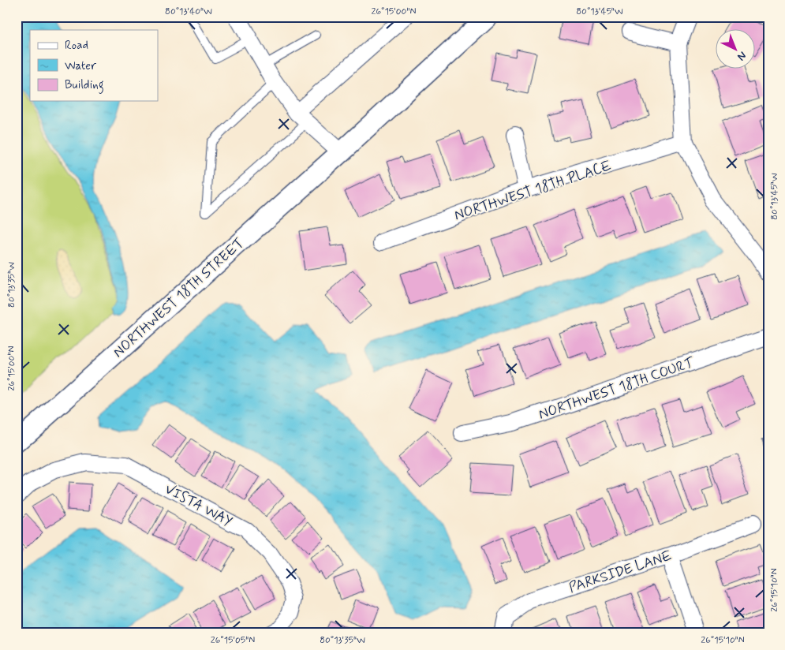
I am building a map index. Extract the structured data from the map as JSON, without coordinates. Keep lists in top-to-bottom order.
{
  "streets": {
    "street": [
      "NORTHWEST 18TH PLACE",
      "NORTHWEST 18TH STREET",
      "NORTHWEST 18TH COURT",
      "VISTA WAY",
      "PARKSIDE LANE"
    ]
  },
  "legend": ["Road", "Water", "Building"],
  "north": "bottom right",
  "coordinates": [
    "80°13'40\"W",
    "26°15'00\"N",
    "80°13'45\"W",
    "80°13'35\"W",
    "26°15'10\"N",
    "26°15'05\"N"
  ]
}
